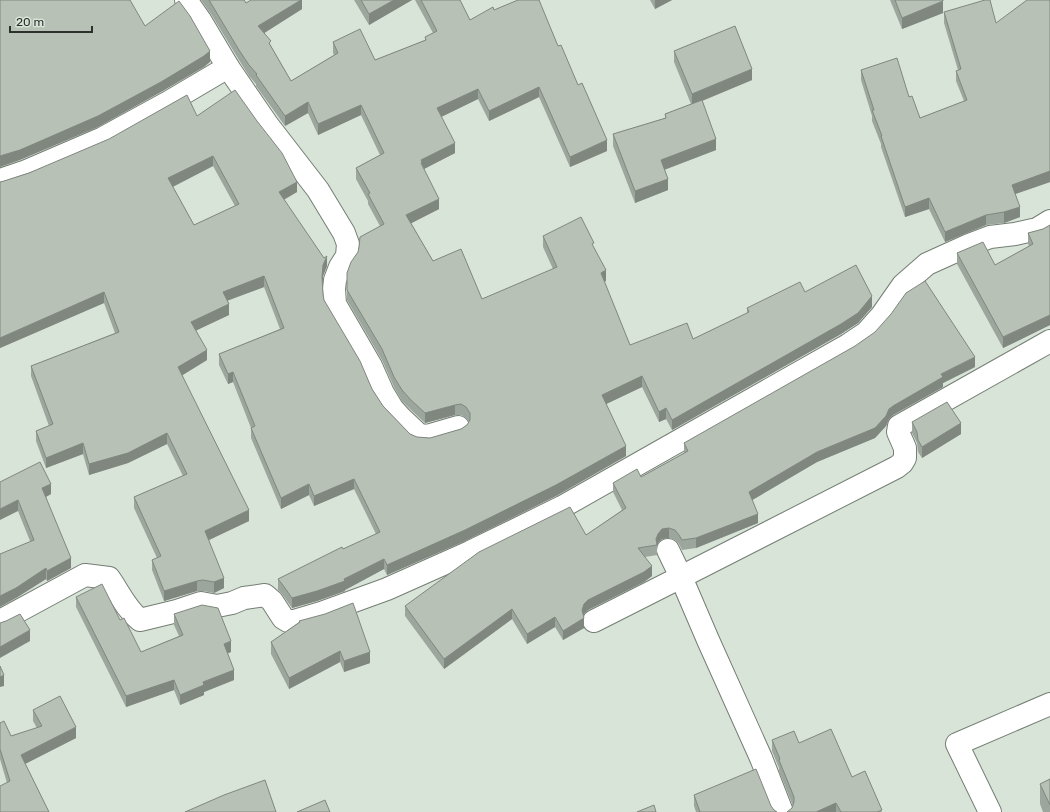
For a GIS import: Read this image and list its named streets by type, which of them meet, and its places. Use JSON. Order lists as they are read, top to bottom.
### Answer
{
  "scale_bar": "20 m"
}
